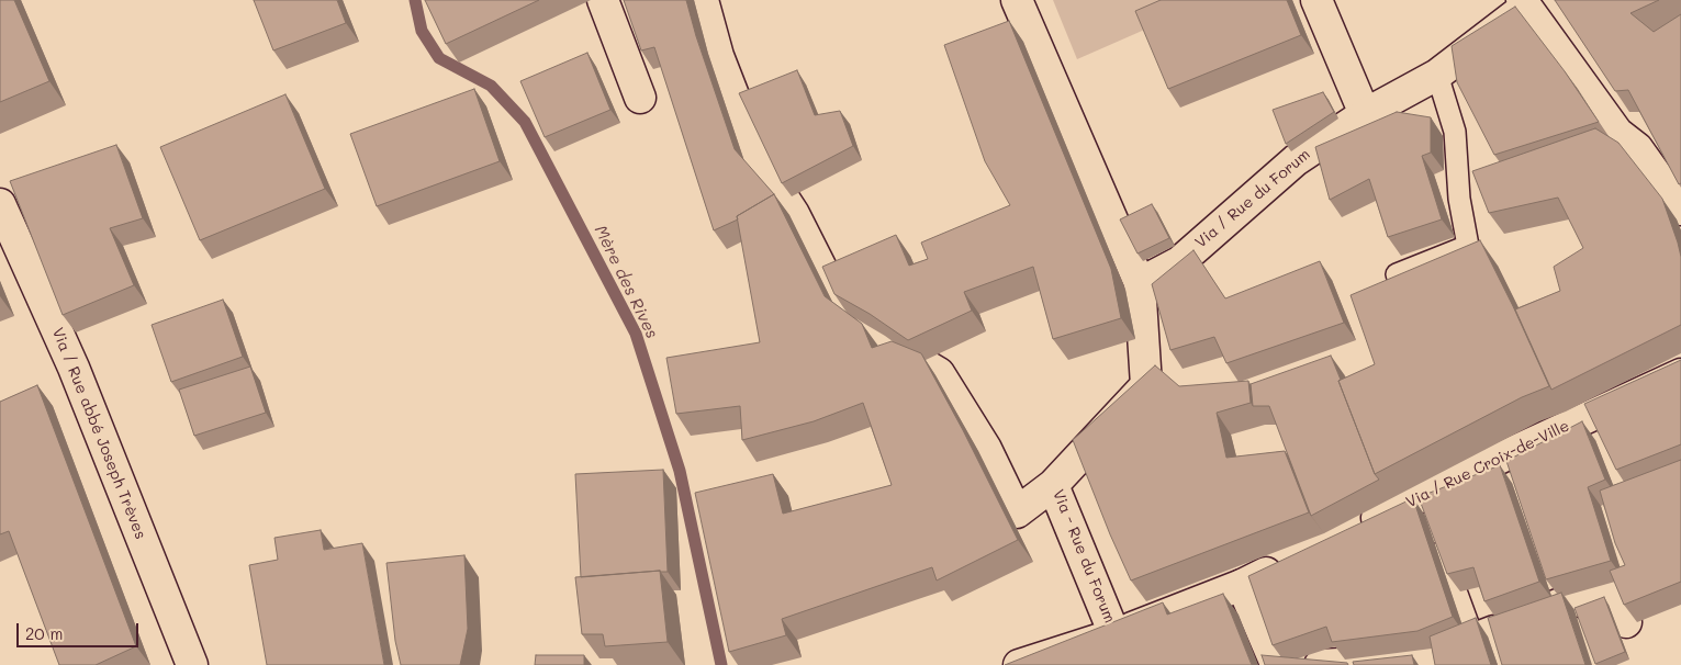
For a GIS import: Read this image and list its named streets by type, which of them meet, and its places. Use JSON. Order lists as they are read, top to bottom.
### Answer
{
  "streets": {
    "street": [
      "Via / Rue du Forum",
      "Via / Rue abbé Joseph Trèves",
      "Via / Rue Croix-de-Ville",
      "Via - Rue du Forum"
    ]
  },
  "crossings": [
    ["Via / Rue du Forum", "Via - Rue du Forum"]
  ],
  "water": ["Mère des Rives"],
  "scale_bar": "20 m"
}
